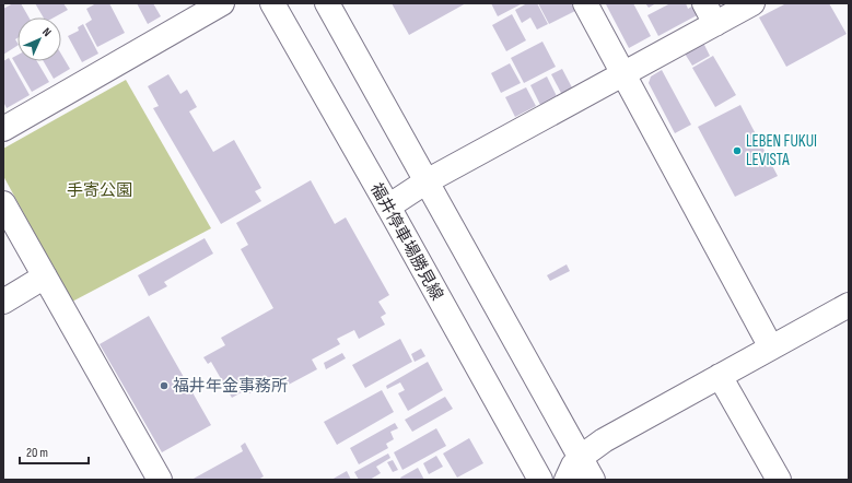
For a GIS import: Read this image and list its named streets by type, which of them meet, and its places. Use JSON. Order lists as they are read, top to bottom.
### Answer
{
  "streets": {
    "street": ["福井停車場勝見線"]
  },
  "parks": ["手寄公園"],
  "places": ["LEBEN FUKUI LEVISTA", "福井年金事務所"],
  "scale_bar": "20 m",
  "north": "top right"
}
